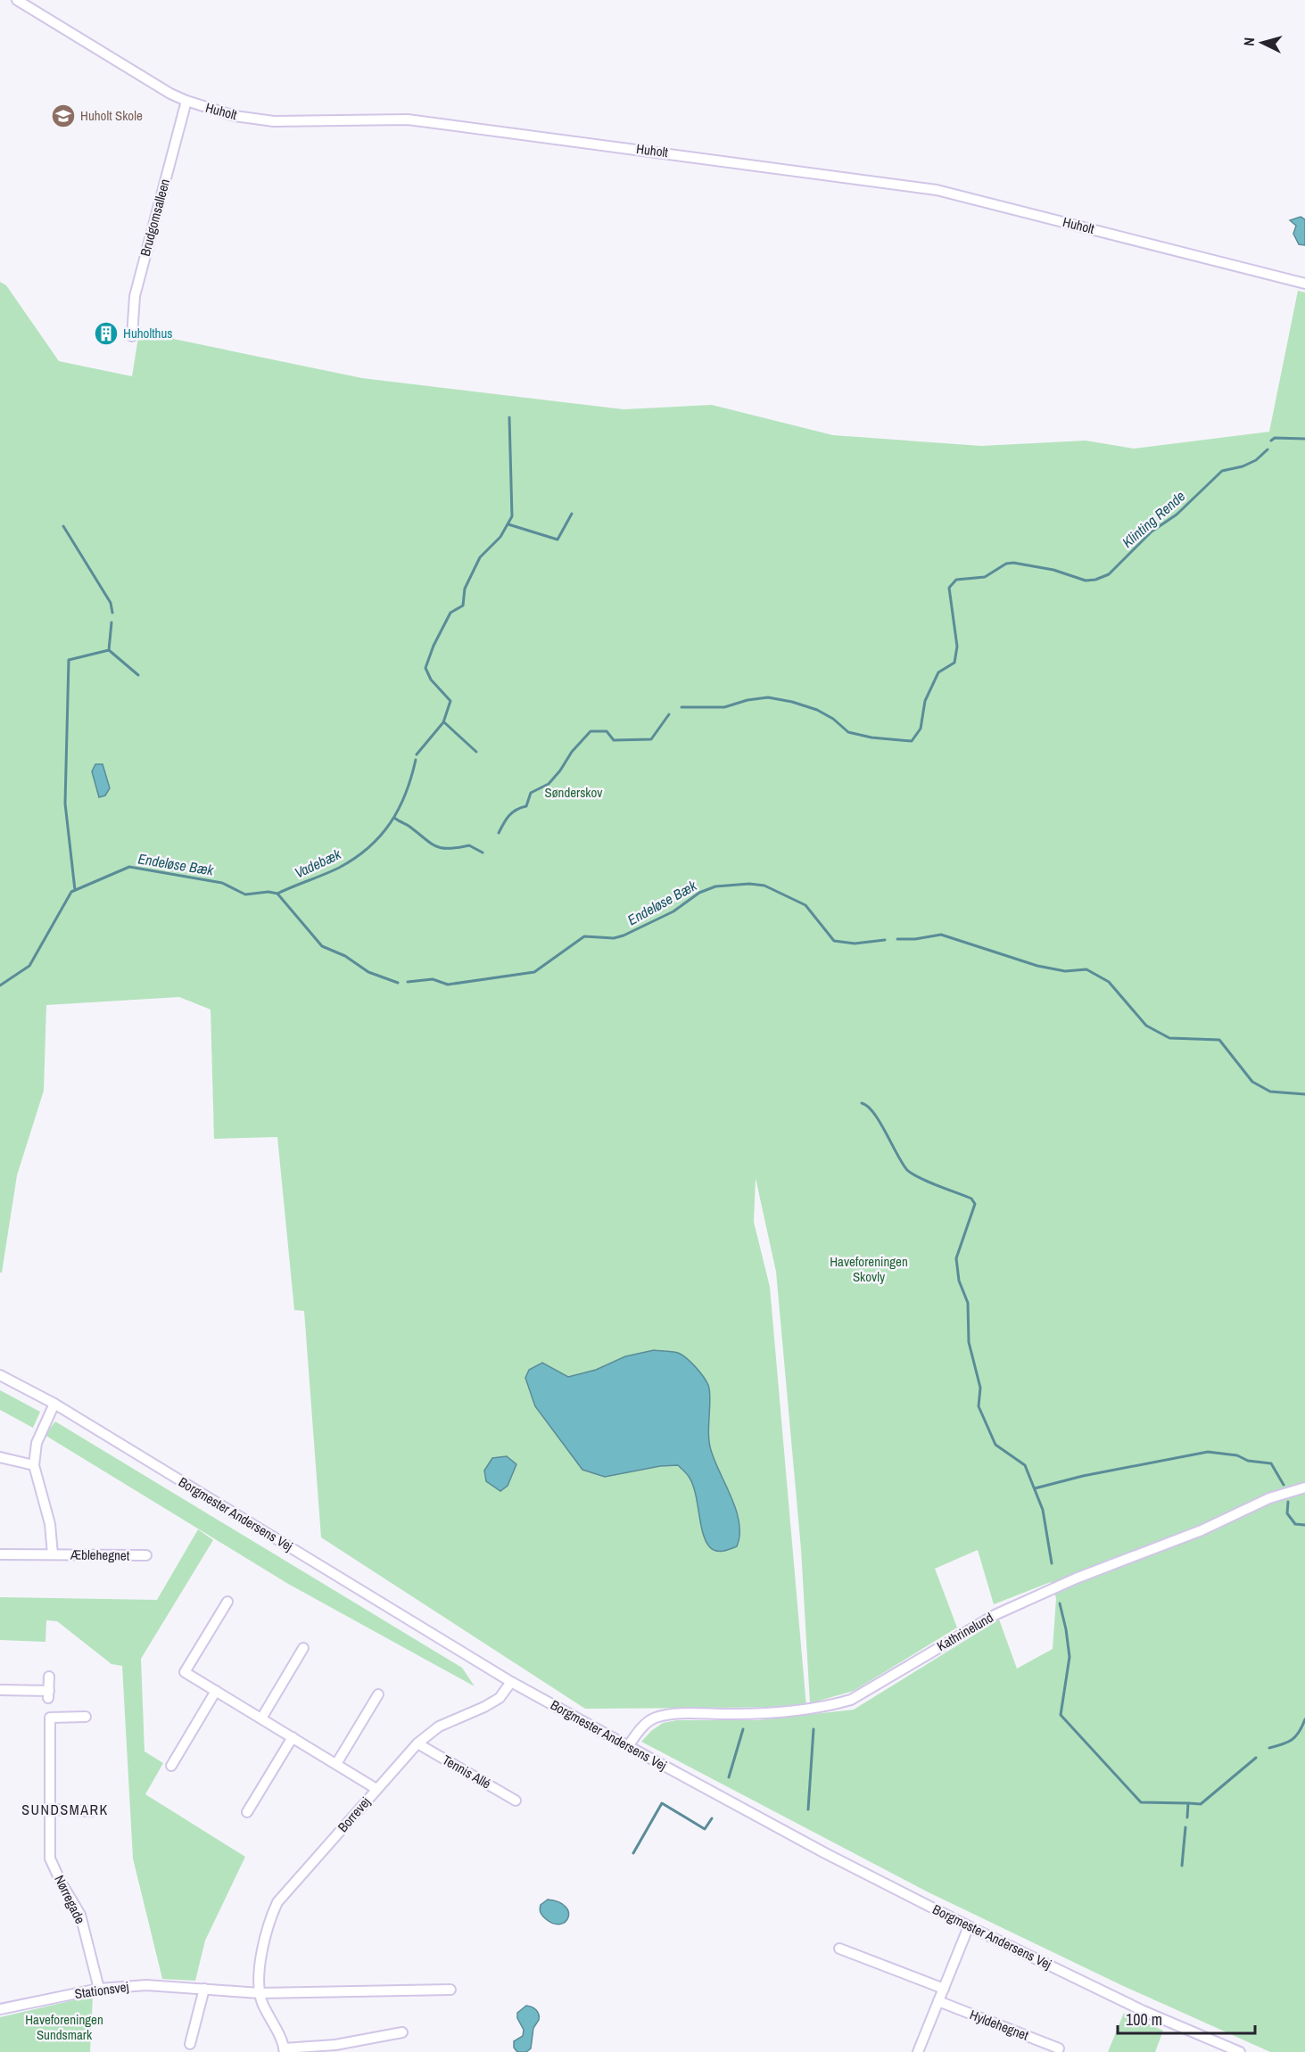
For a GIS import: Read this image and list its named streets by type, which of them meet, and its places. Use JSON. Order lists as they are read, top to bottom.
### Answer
{
  "streets": {
    "street": [
      "Huholt",
      "Brudgomsalleen",
      "Borgmester Andersens Vej",
      "Æblehegnet",
      "Kathrinelund",
      "Tennis Allé",
      "Borrevej",
      "Nørregade",
      "Stationsvej",
      "Hyldehegnet"
    ]
  },
  "crossings": [
    ["Huholt", "Brudgomsalleen"],
    ["Borgmester Andersens Vej", "Æblehegnet"],
    ["Borgmester Andersens Vej", "Kathrinelund"],
    ["Borgmester Andersens Vej", "Borrevej"],
    ["Tennis Allé", "Borrevej"],
    ["Borrevej", "Stationsvej"],
    ["Nørregade", "Stationsvej"]
  ],
  "districts": ["SUNDSMARK"],
  "water": ["Klinting Rende", "Vadebæk", "Endeløse Bæk"],
  "parks": ["Sønderskov", "Haveforeningen Skovly", "Haveforeningen Sundsmark"],
  "places": {
    "school or university": ["Huholt Skole"],
    "building": ["Huholthus"]
  },
  "scale_bar": "100 m",
  "north": "left"
}
